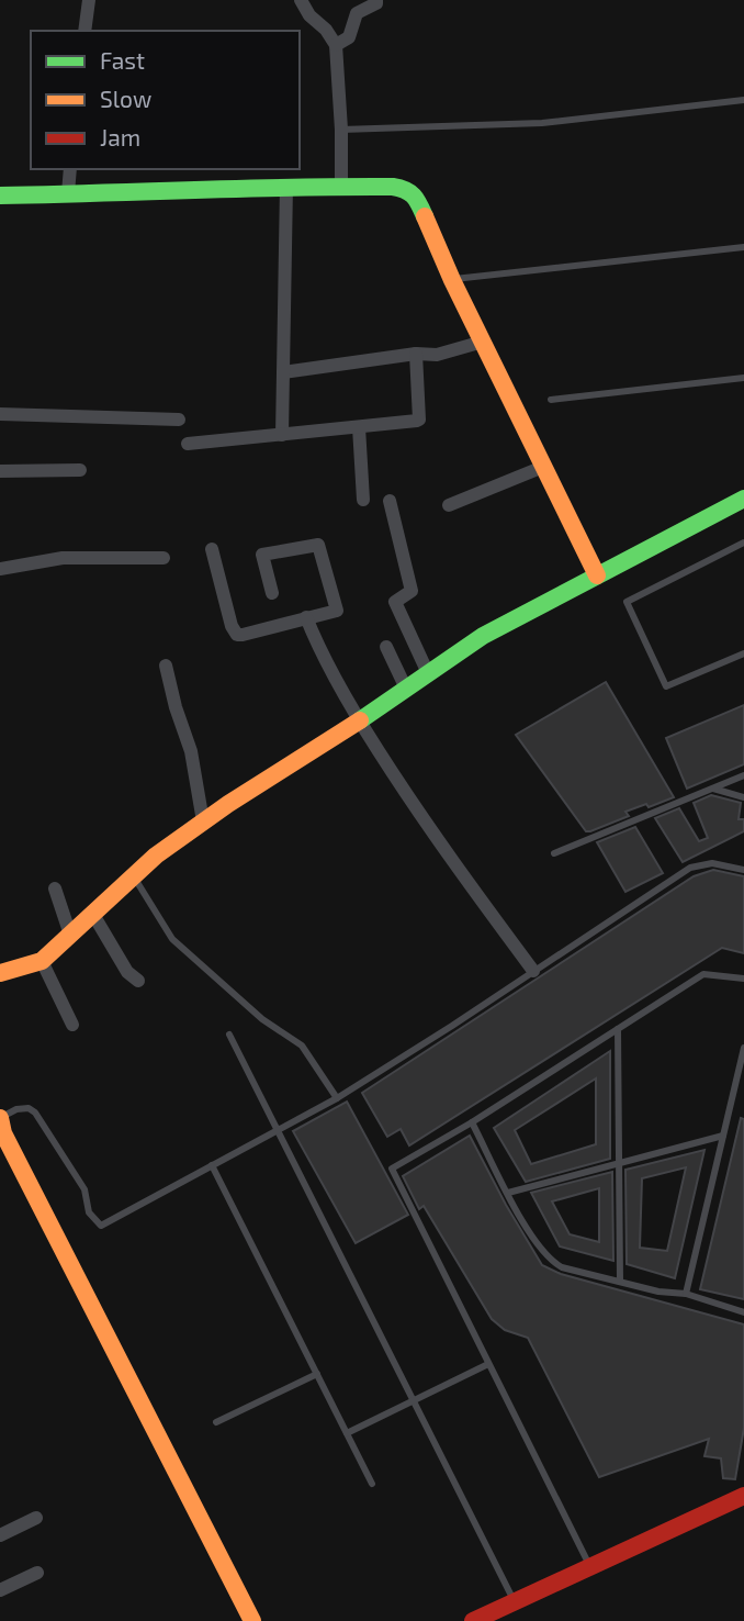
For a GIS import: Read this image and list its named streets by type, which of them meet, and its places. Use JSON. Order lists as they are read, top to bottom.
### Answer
{
  "legend": ["Fast", "Slow", "Jam"]
}
